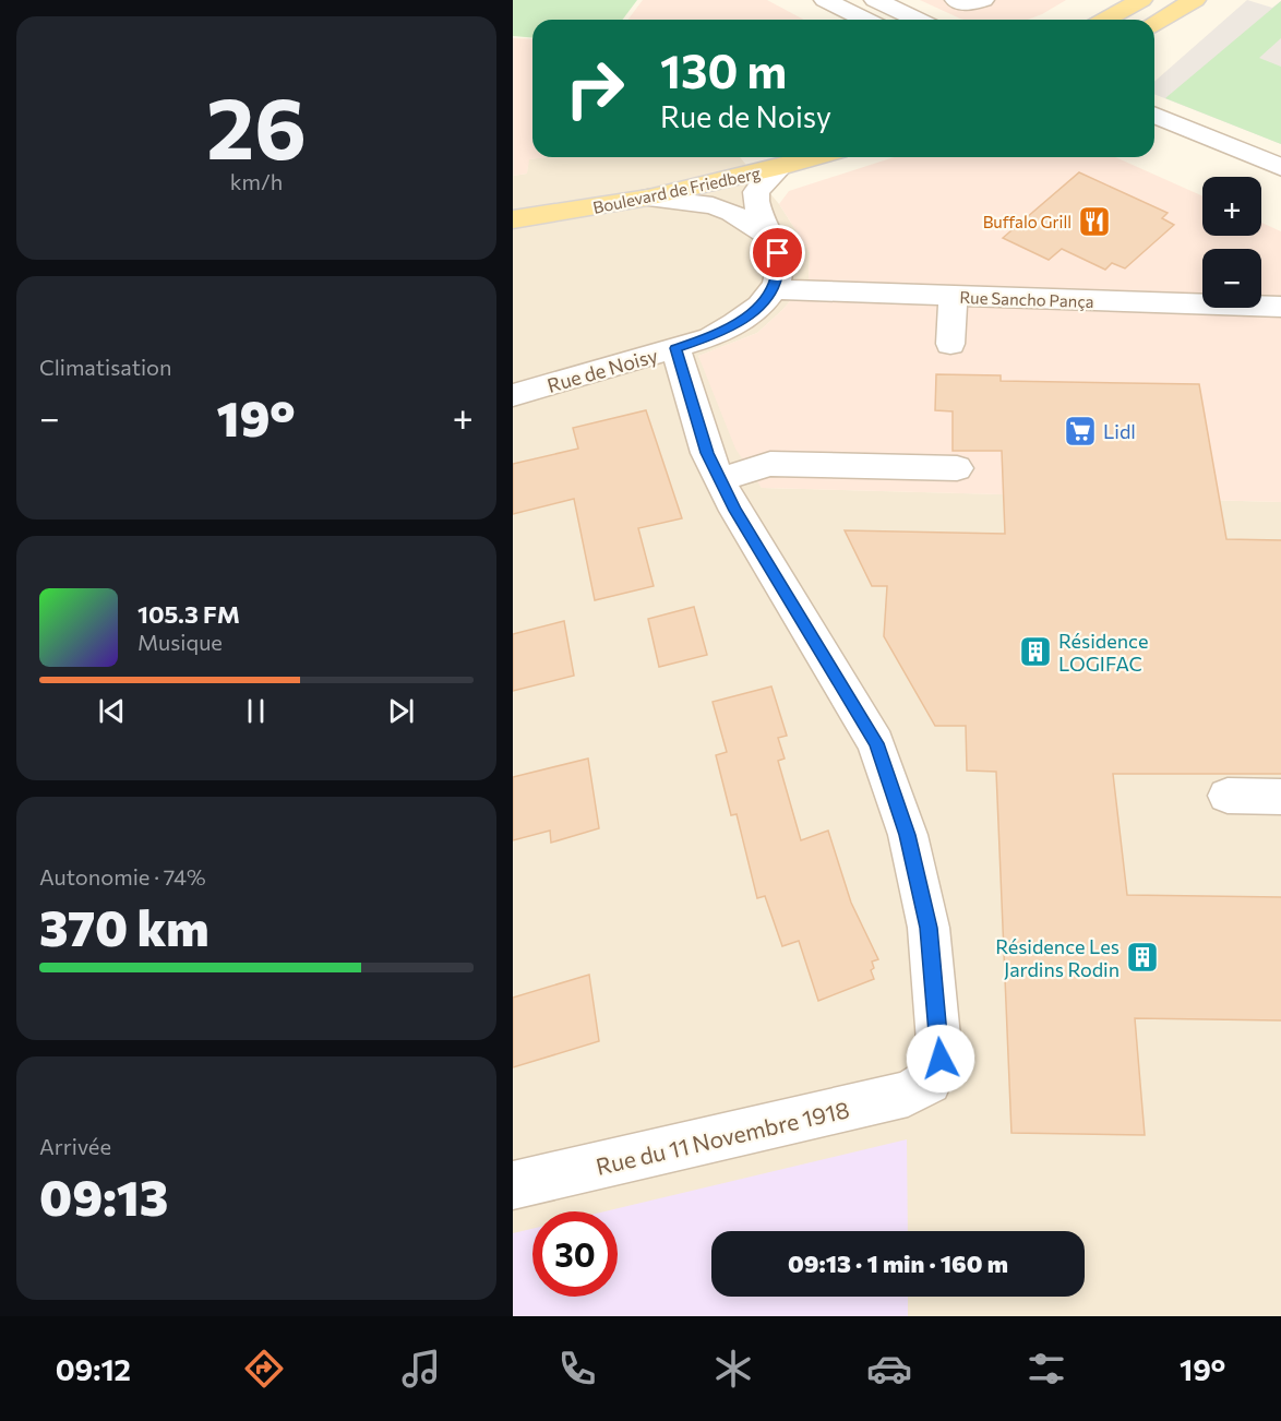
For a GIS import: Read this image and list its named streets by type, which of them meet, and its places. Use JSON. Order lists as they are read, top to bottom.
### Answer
{
  "streets": {
    "main road": ["Boulevard de Friedberg"],
    "street": ["Rue Sancho Pança", "Rue de Noisy", "Rue du 11 Novembre 1918"]
  },
  "crossings": [
    ["Rue Sancho Pança", "Rue de Noisy"]
  ],
  "places": {
    "restaurant": ["Buffalo Grill"],
    "supermarket": ["Lidl"],
    "building": ["Résidence LOGIFAC", "Résidence Les Jardins Rodin"]
  },
  "page": {
    "tile": [
      ["26", "km/h"],
      "Climatisation",
      ["Autonomie · 74%", "370 km"],
      ["Arrivée", "09:13"]
    ],
    "turn": ["130 m", "Rue de Noisy"],
    "map_buttons": ["+", "−"],
    "heat": ["−", "19°", "+"],
    "song": ["105.3 FM", "Musique"],
    "limit": "30",
    "trip": "09:13 · 1 min · 160 m",
    "tabs": ["09:12", "19°"]
  }
}
